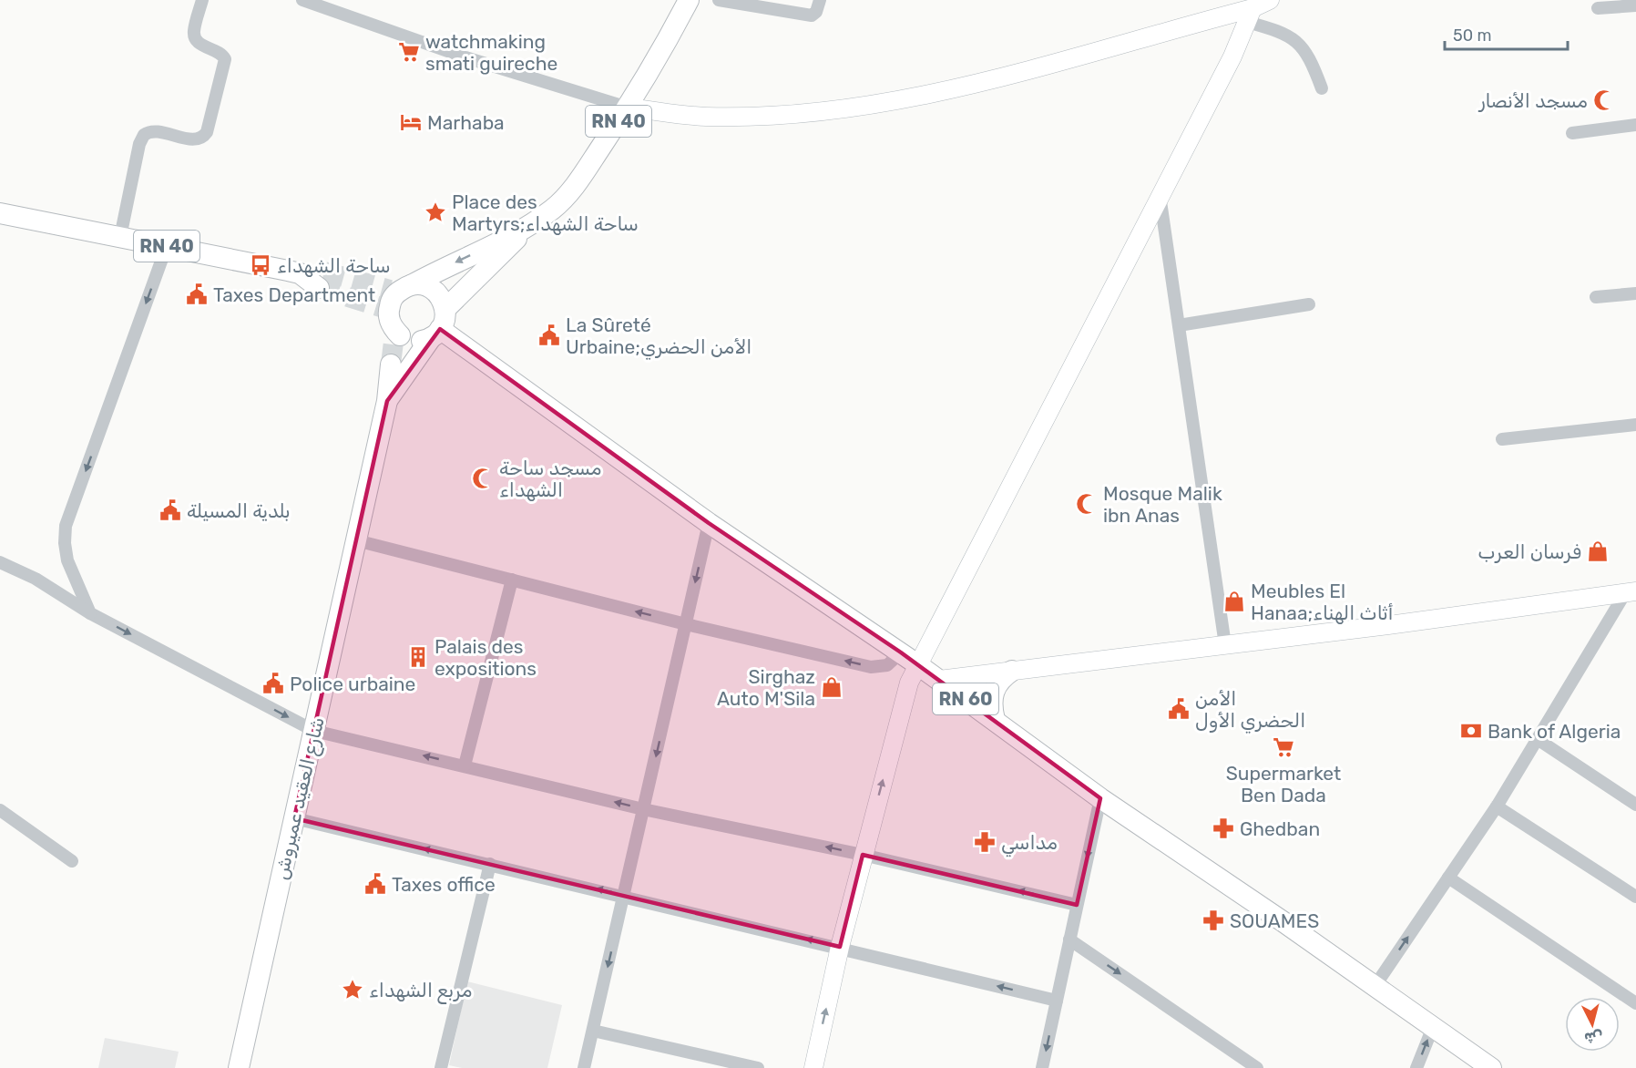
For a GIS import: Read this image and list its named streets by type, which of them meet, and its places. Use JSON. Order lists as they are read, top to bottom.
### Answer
{
  "streets": {
    "main road": ["RN 40", "RN 60", "شارع العقيد عميروش"]
  },
  "places": {
    "supermarket": ["watchmaking smati guireche", "Supermarket Ben Dada"],
    "mosque": ["مسجد الأنصار", "مسجد ساحة الشهداء", "Mosque Malik ibn Anas"],
    "hotel": ["Marhaba"],
    "place": ["Place des Martyrs;ساحة الشهداء", "مربع الشهداء"],
    "bus stop": ["ساحة الشهداء"],
    "public building": [
      "Taxes Department",
      "La Sûreté Urbaine;الأمن الحضري",
      "بلدية المسيلة",
      "Police urbaine",
      "الأمن الحضري الأول",
      "Taxes office"
    ],
    "shop": ["فرسان العرب", "Meubles El Hanaa;أثاث الهناء", "Sirghaz Auto M'Sila"],
    "building": ["Palais des expositions"],
    "bank": ["Bank of Algeria"],
    "pharmacy": ["Ghedban", "مداسي", "SOUAMES"]
  },
  "scale_bar": "50 m",
  "north": "bottom"
}
